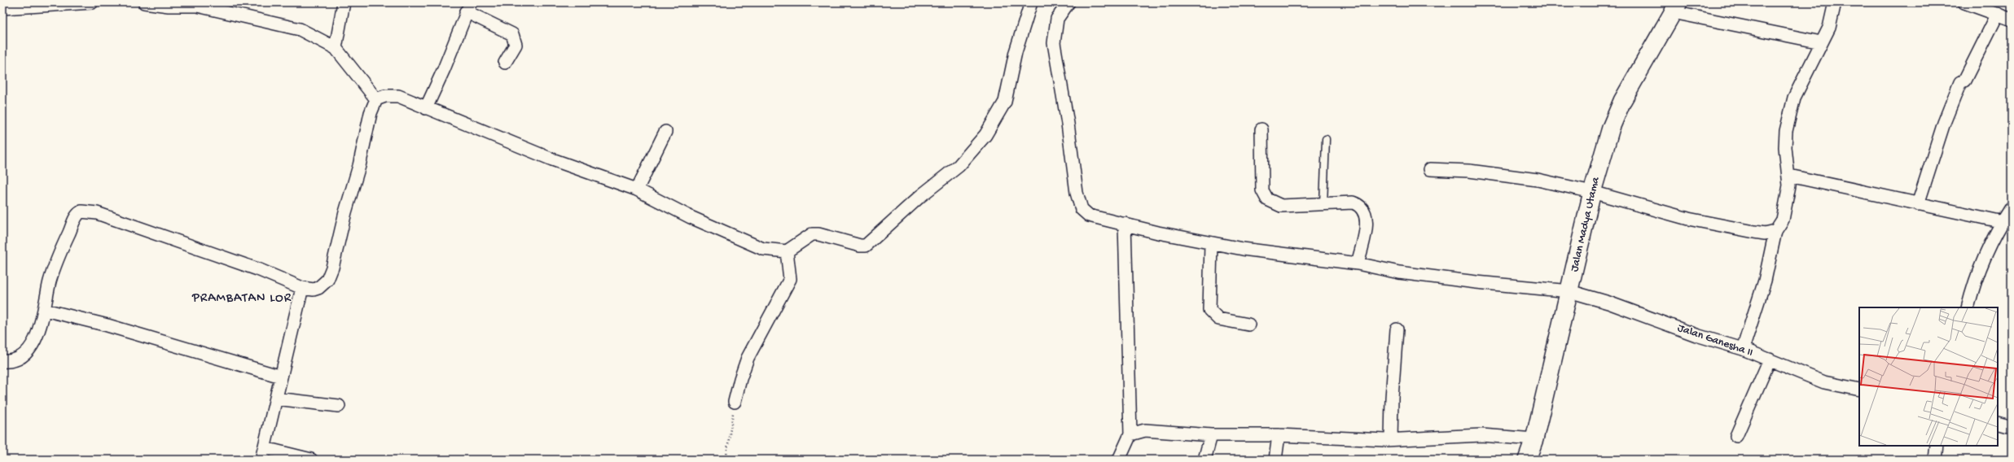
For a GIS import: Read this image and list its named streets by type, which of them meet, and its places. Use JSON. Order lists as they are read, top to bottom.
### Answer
{
  "streets": {
    "street": ["Jalan Madya Utama", "Jalan Ganesha II"]
  },
  "crossings": [
    ["Jalan Madya Utama", "Jalan Ganesha II"]
  ],
  "districts": ["PRAMBATAN LOR"]
}
